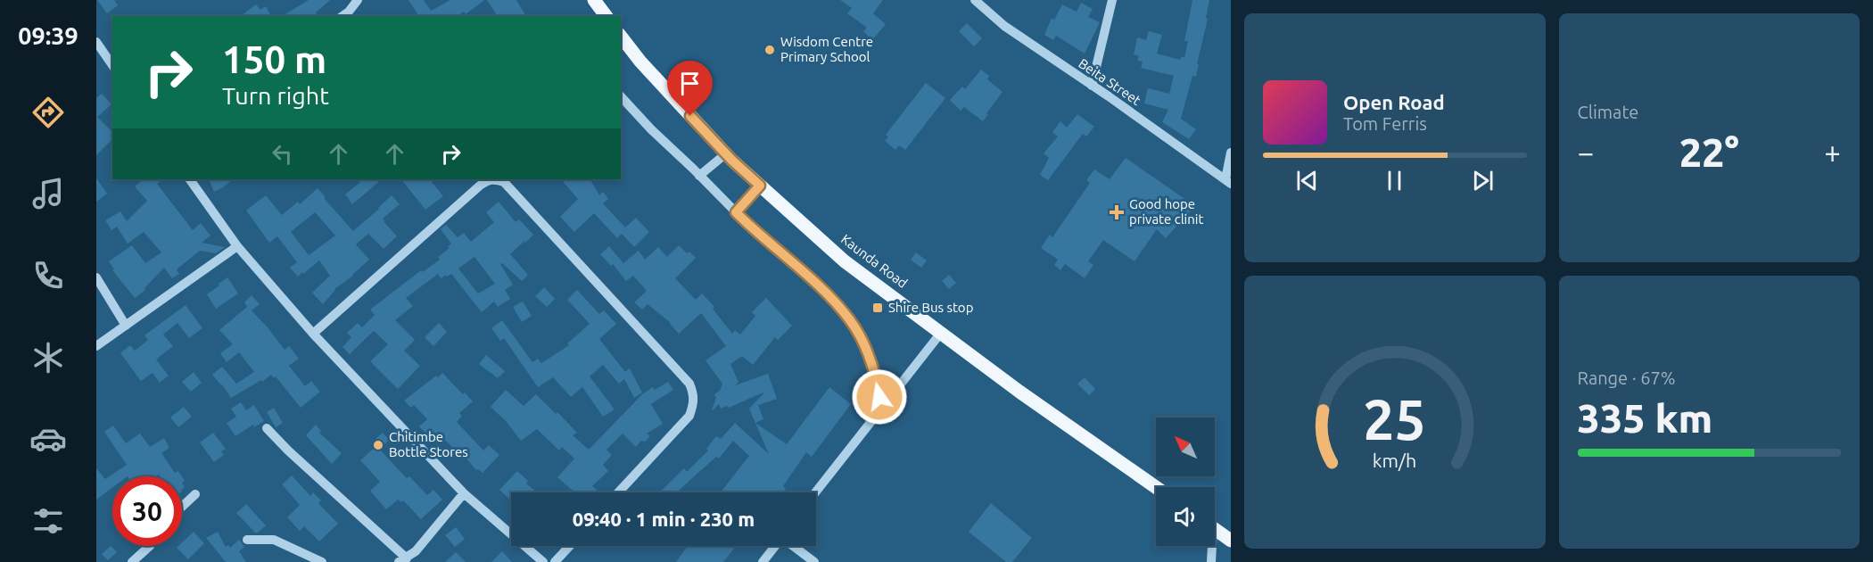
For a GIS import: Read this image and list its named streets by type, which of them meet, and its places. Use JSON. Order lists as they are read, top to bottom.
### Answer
{
  "streets": {
    "main road": ["Kaunda Road"],
    "street": ["Beita Street"]
  },
  "places": {
    "other": ["Wisdom Centre Primary School", "Chitimbe Bottle Stores"],
    "health": ["Good hope private clinit"],
    "transit": ["Shire Bus stop"]
  },
  "north": "top left",
  "page": {
    "tabs": "09:39",
    "tile": [
      "Climate",
      ["Range · 67%", "335 km"]
    ],
    "turn": ["150 m", "Turn right"],
    "song": ["Open Road", "Tom Ferris"],
    "heat": ["−", "22°", "+"],
    "limit": "30",
    "trip": "09:40 · 1 min · 230 m",
    "gauge": ["25", "km/h"]
  }
}
